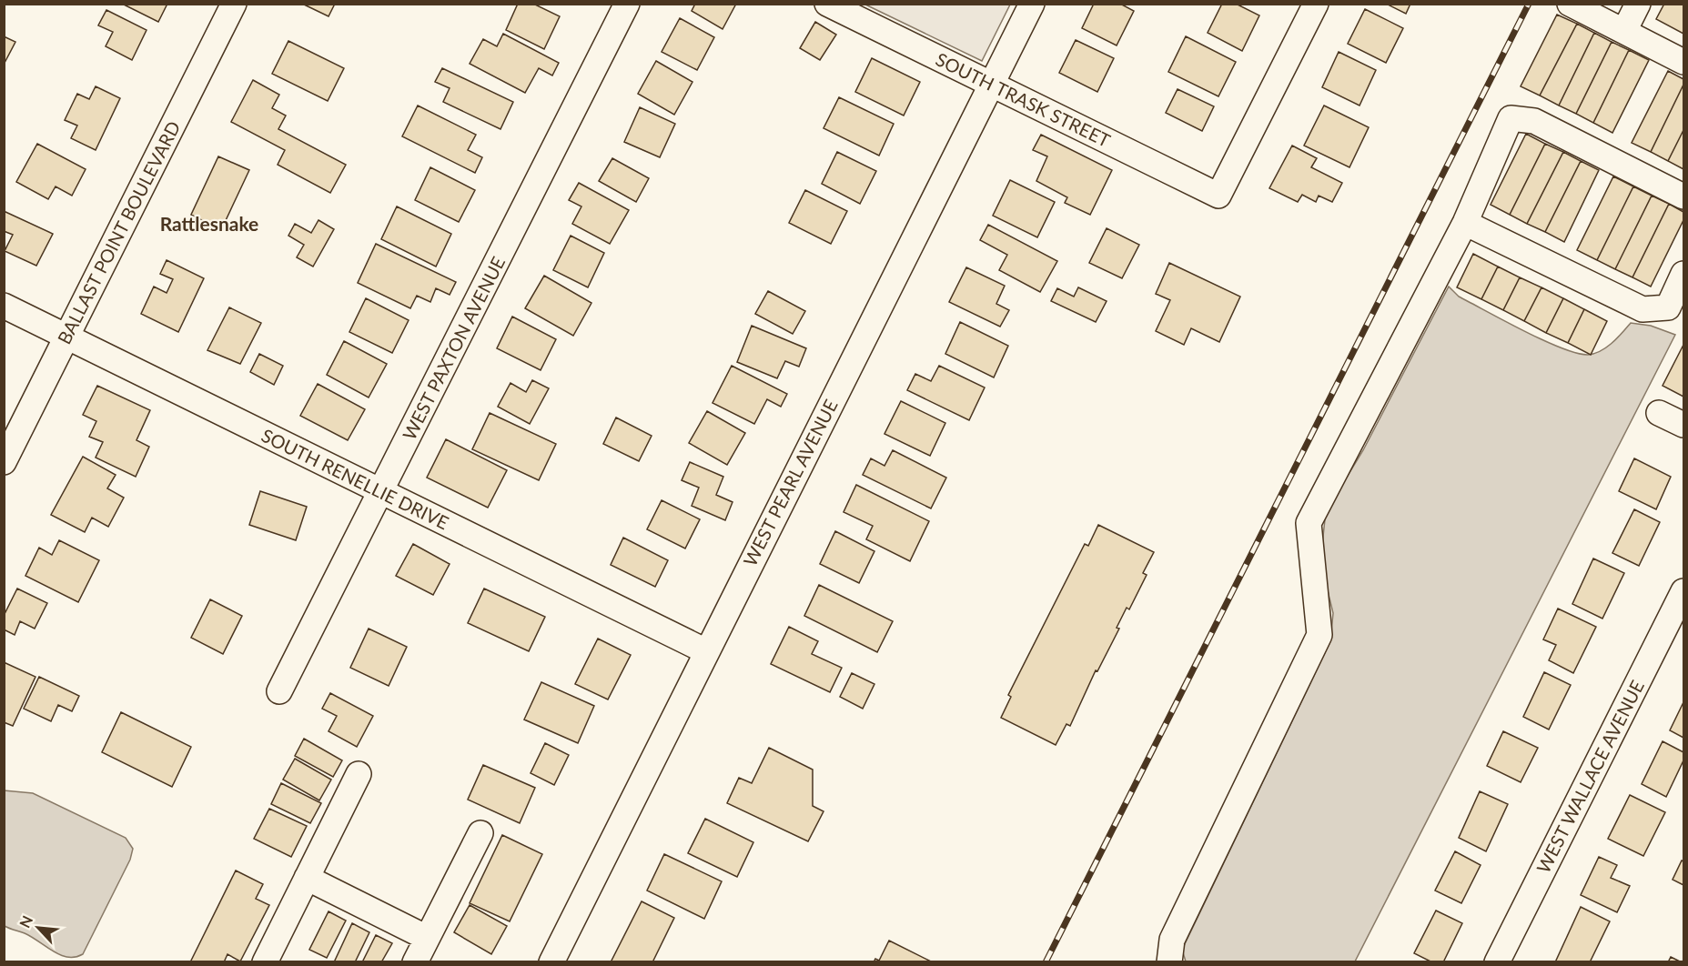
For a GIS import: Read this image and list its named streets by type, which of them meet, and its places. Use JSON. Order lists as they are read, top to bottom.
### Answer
{
  "streets": {
    "street": [
      "SOUTH TRASK STREET",
      "BALLAST POINT BOULEVARD",
      "WEST PAXTON AVENUE",
      "SOUTH RENELLIE DRIVE",
      "WEST PEARL AVENUE",
      "WEST WALLACE AVENUE"
    ]
  },
  "crossings": [
    ["SOUTH TRASK STREET", "WEST PEARL AVENUE"],
    ["BALLAST POINT BOULEVARD", "SOUTH RENELLIE DRIVE"],
    ["WEST PAXTON AVENUE", "SOUTH RENELLIE DRIVE"],
    ["SOUTH RENELLIE DRIVE", "WEST PEARL AVENUE"]
  ],
  "districts": ["Rattlesnake"],
  "north": "top left"
}
